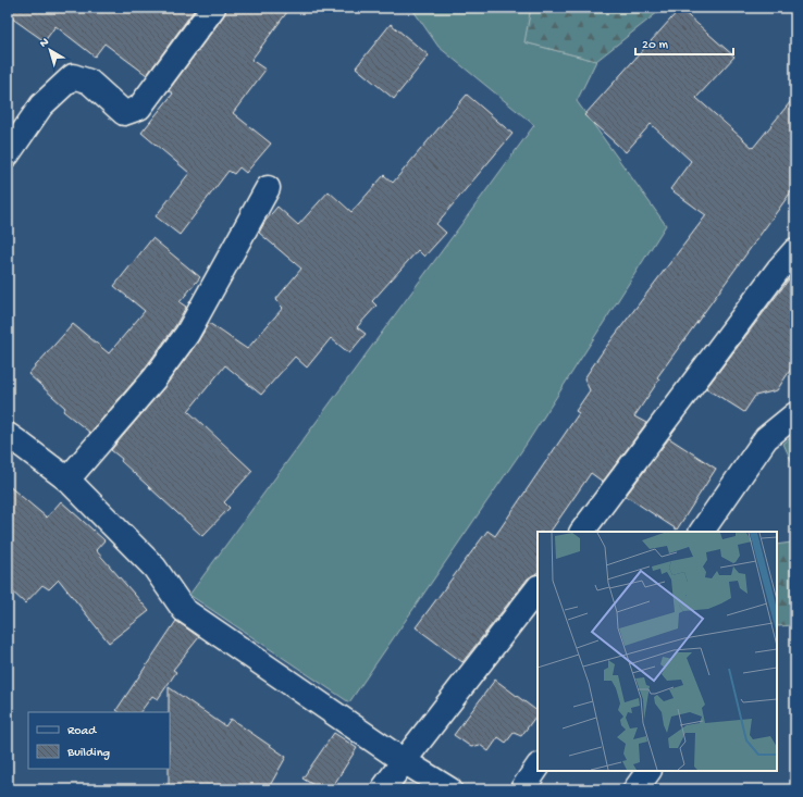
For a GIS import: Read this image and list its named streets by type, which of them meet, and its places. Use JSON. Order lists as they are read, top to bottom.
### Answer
{
  "legend": ["Road", "Building"],
  "scale_bar": "20 m",
  "north": "top left"
}
